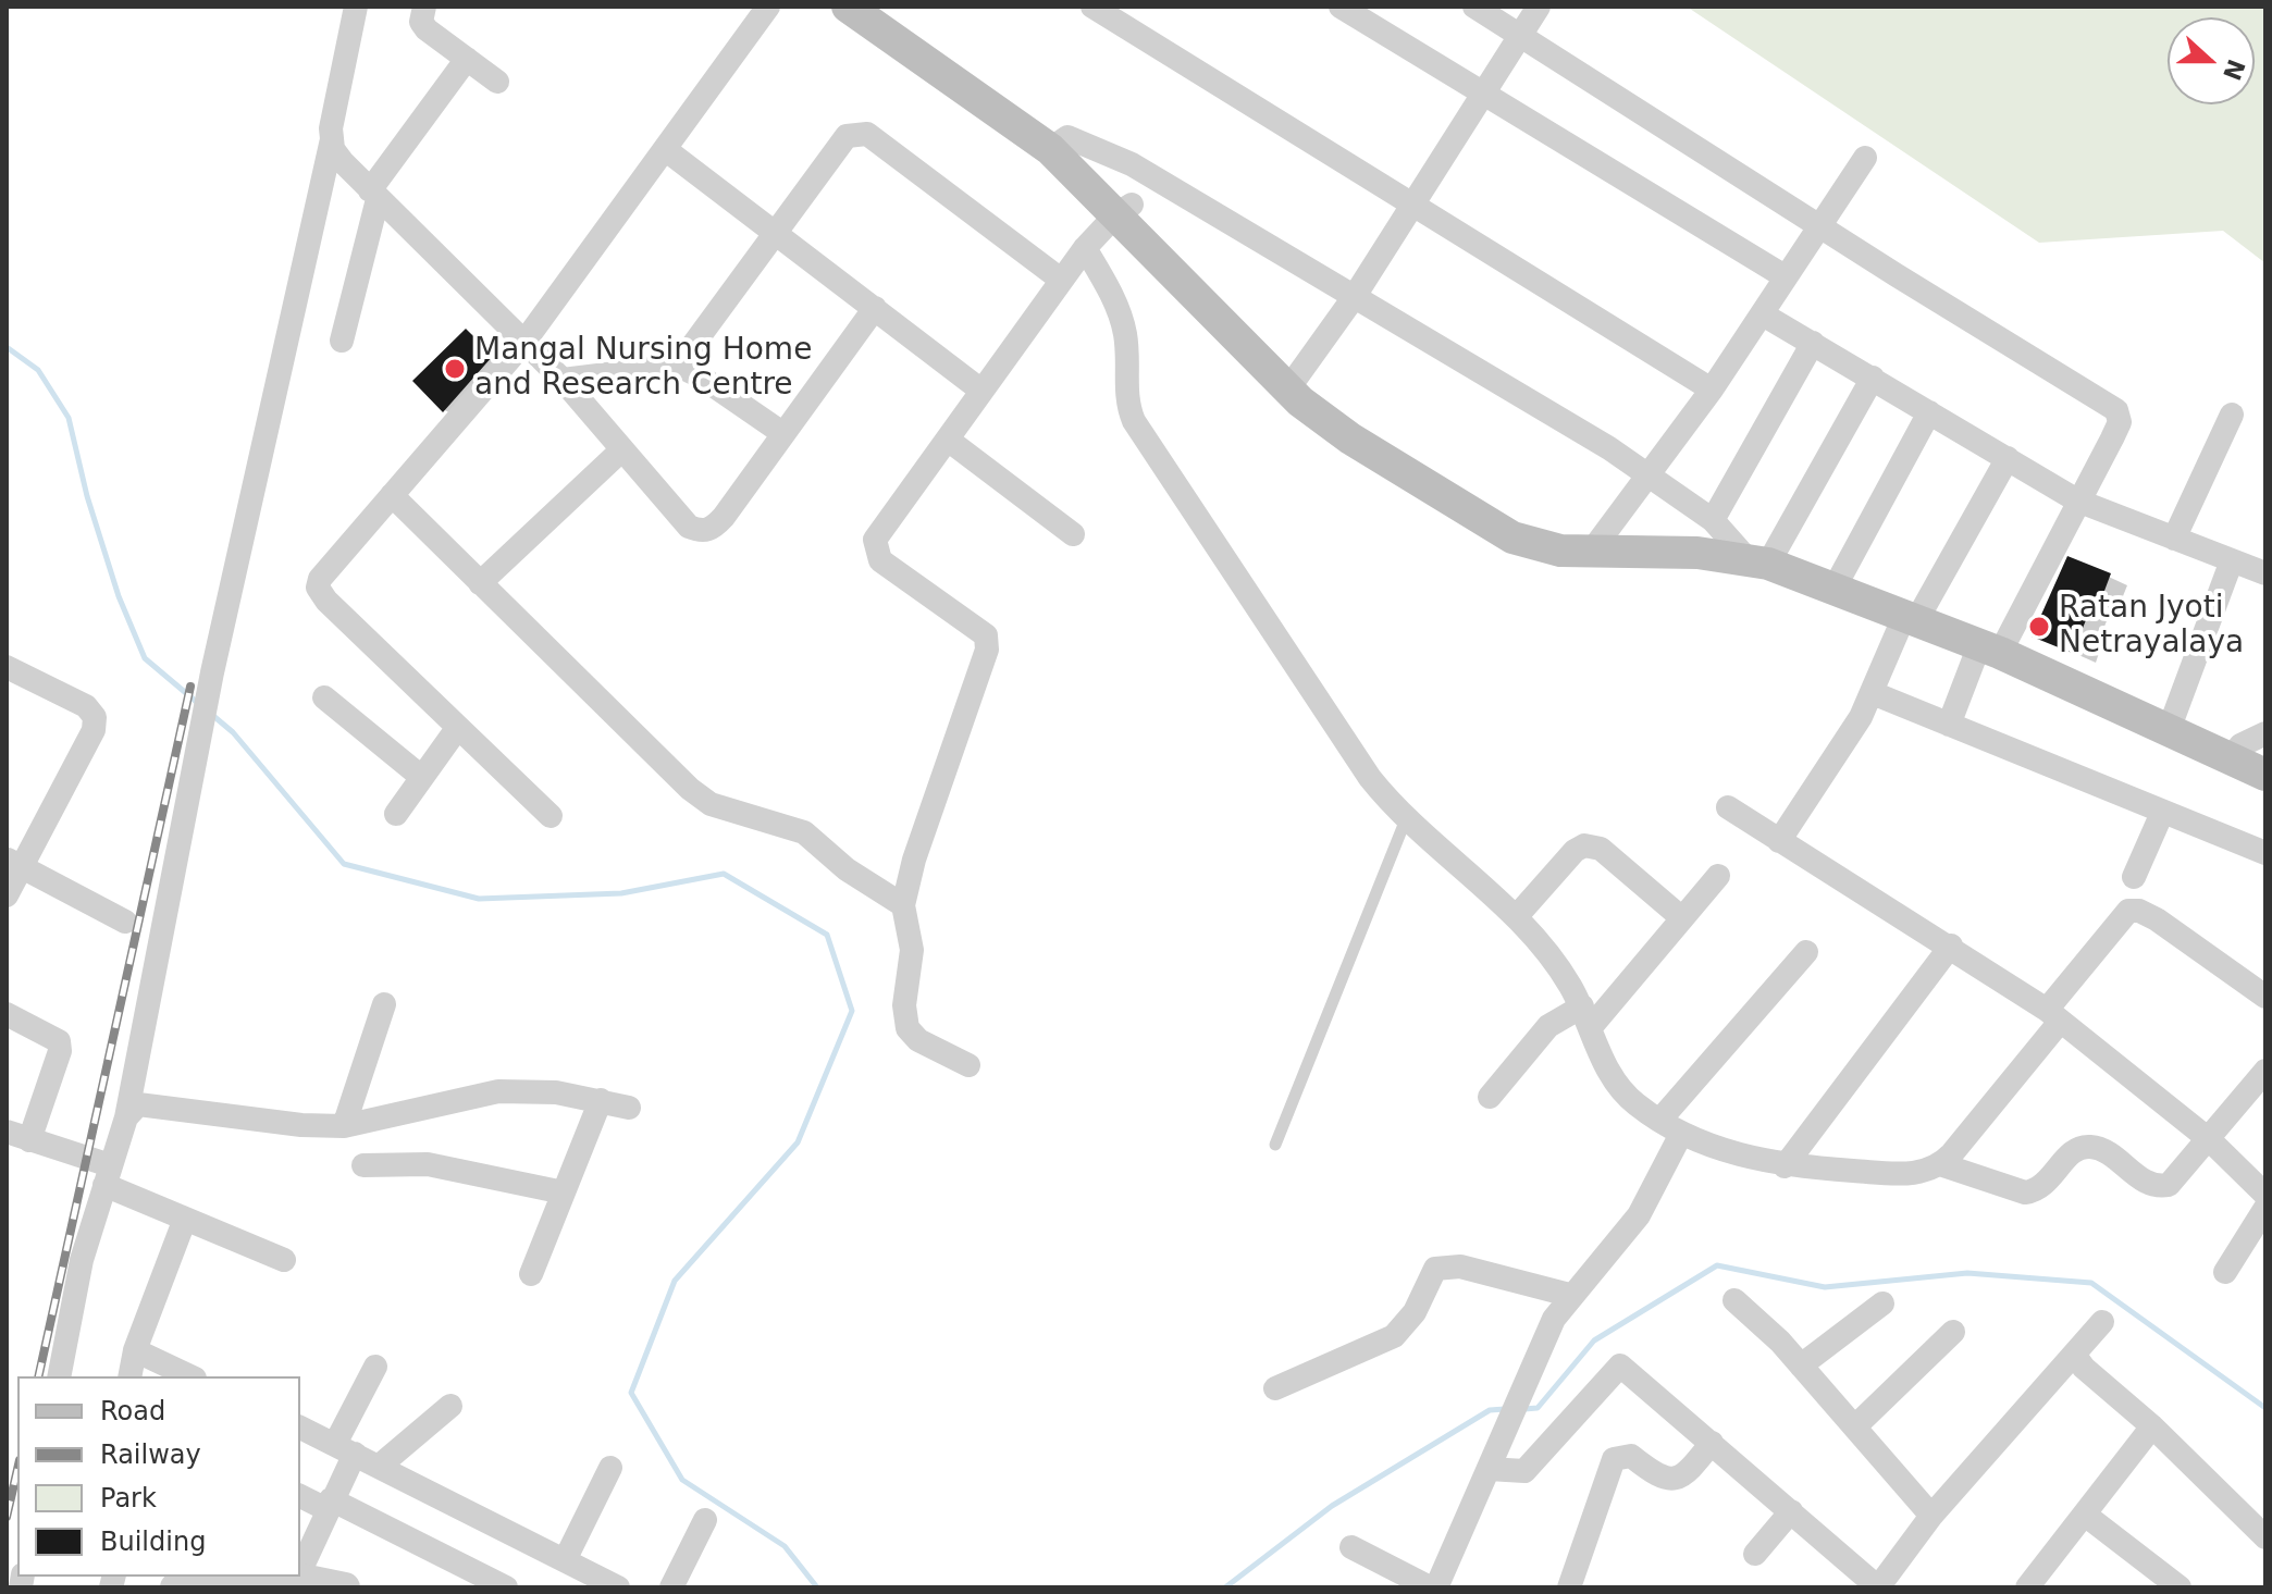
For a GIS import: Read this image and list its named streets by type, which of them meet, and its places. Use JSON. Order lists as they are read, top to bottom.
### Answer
{
  "places": ["Mangal Nursing Home and Research Centre", "Ratan Jyoti Netrayalaya"],
  "legend": [
    "Road",
    "Railway",
    "Park",
    "Building"
  ],
  "north": "right"
}
